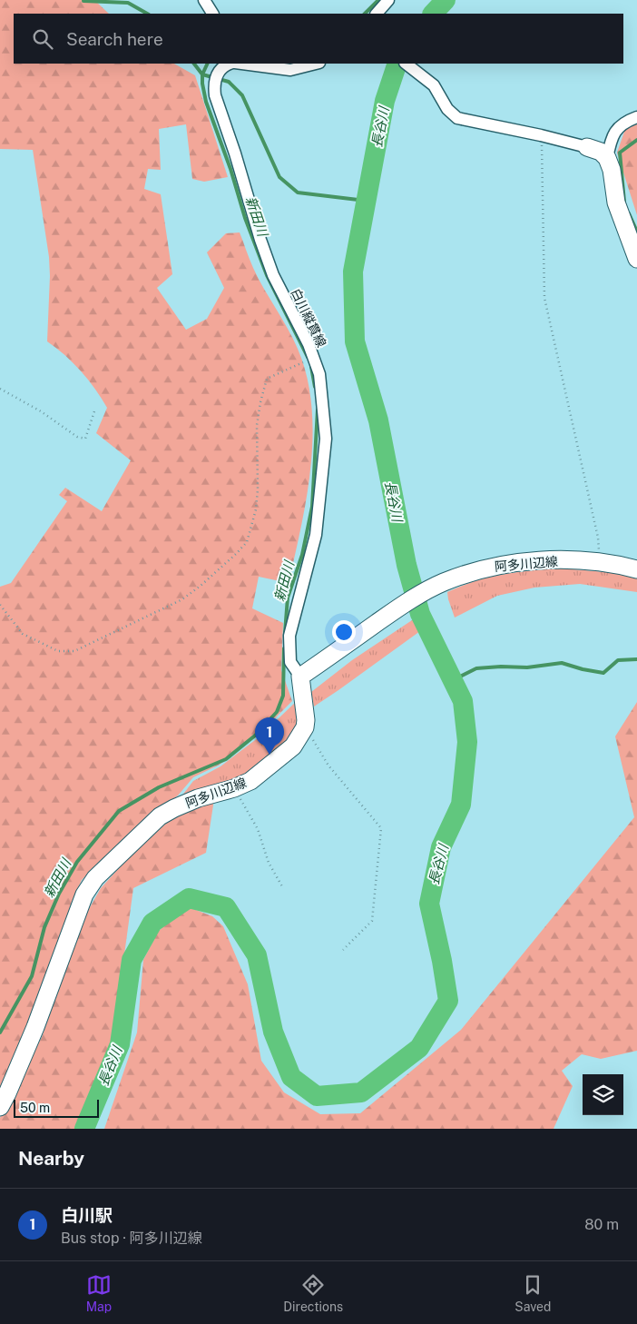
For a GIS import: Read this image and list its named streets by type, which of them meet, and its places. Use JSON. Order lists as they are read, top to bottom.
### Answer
{
  "streets": {
    "main road": ["阿多川辺線"],
    "street": ["白川縦貫線"]
  },
  "crossings": [
    ["白川縦貫線", "阿多川辺線"]
  ],
  "water": ["長谷川", "新田川"],
  "scale_bar": "50 m",
  "page": {
    "search": "Search here",
    "pins": "1",
    "scale": "50 m",
    "heading": "Nearby",
    "list": [
      {
        "mark": "1",
        "name": "白川駅",
        "note": "Bus stop · 阿多川辺線",
        "value": "80 m"
      }
    ],
    "nav": ["Map", "Directions", "Saved"]
  }
}
